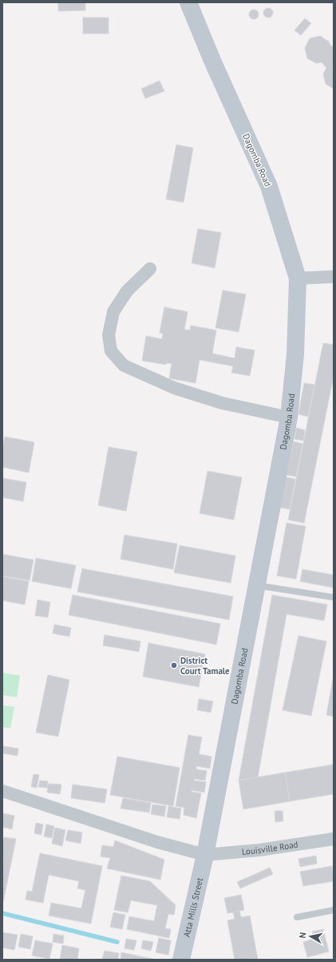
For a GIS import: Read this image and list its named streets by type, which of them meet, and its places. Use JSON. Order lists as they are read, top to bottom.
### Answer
{
  "streets": {
    "street": ["Dagomba Road", "Louisville Road", "Atta Mills Street"]
  },
  "crossings": [
    ["Dagomba Road", "Louisville Road"],
    ["Dagomba Road", "Atta Mills Street"],
    ["Louisville Road", "Atta Mills Street"]
  ],
  "places": ["District Court Tamale"],
  "north": "left"
}
